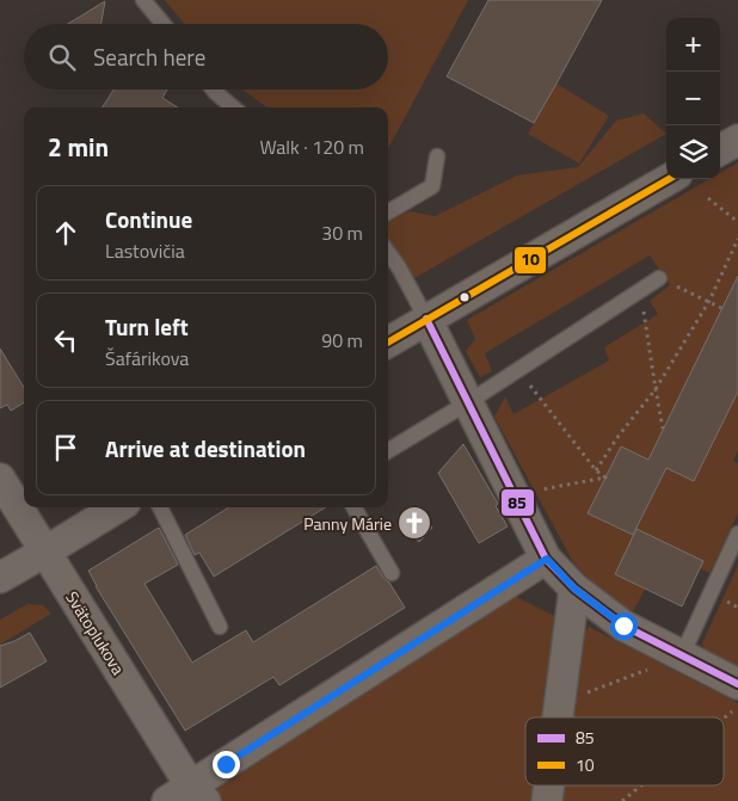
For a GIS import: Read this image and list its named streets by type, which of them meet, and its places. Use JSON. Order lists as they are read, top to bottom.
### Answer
{
  "streets": {
    "street": ["Svätoplukova"]
  },
  "places": {
    "church": ["Panny Márie"]
  },
  "lines": ["transit line 10", "transit line 85"],
  "legend": ["85", "10"],
  "page": {
    "map_buttons": ["+", "−"],
    "search": "Search here",
    "heading": ["2 min", "Walk · 120 m"],
    "list": [
      ["Continue", "Lastovičia", "30 m"],
      ["Turn left", "Šafárikova", "90 m"],
      "Arrive at destination"
    ]
  }
}
